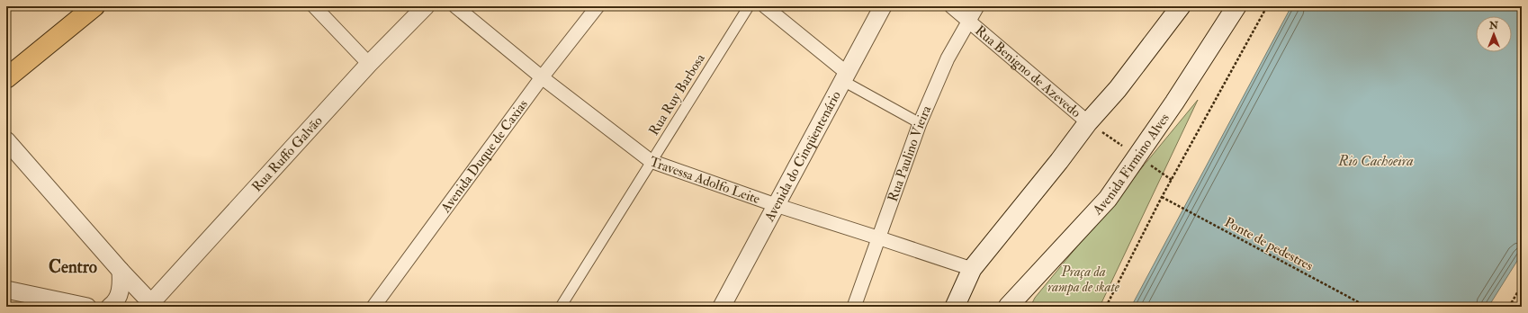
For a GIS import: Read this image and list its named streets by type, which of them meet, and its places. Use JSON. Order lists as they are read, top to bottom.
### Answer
{
  "streets": {
    "main road": ["Avenida Firmino Alves"],
    "street": [
      "Rua Benigno de Azevedo",
      "Rua Ruy Barbosa",
      "Rua Ruffo Galvão",
      "Rua Paulino Vieira",
      "Avenida Duque de Caxias",
      "Avenida do Cinqüentenário",
      "Travessa Adolfo Leite"
    ],
    "path": ["Ponte de pedestres"]
  },
  "crossings": [
    ["Rua Benigno de Azevedo", "Rua Paulino Vieira"],
    ["Rua Ruy Barbosa", "Travessa Adolfo Leite"],
    ["Rua Paulino Vieira", "Travessa Adolfo Leite"],
    ["Avenida Duque de Caxias", "Travessa Adolfo Leite"],
    ["Avenida do Cinqüentenário", "Travessa Adolfo Leite"]
  ],
  "districts": ["Centro"],
  "water": ["Rio Cachoeira"],
  "parks": ["Praça da rampa de skate"],
  "north": "top"
}
